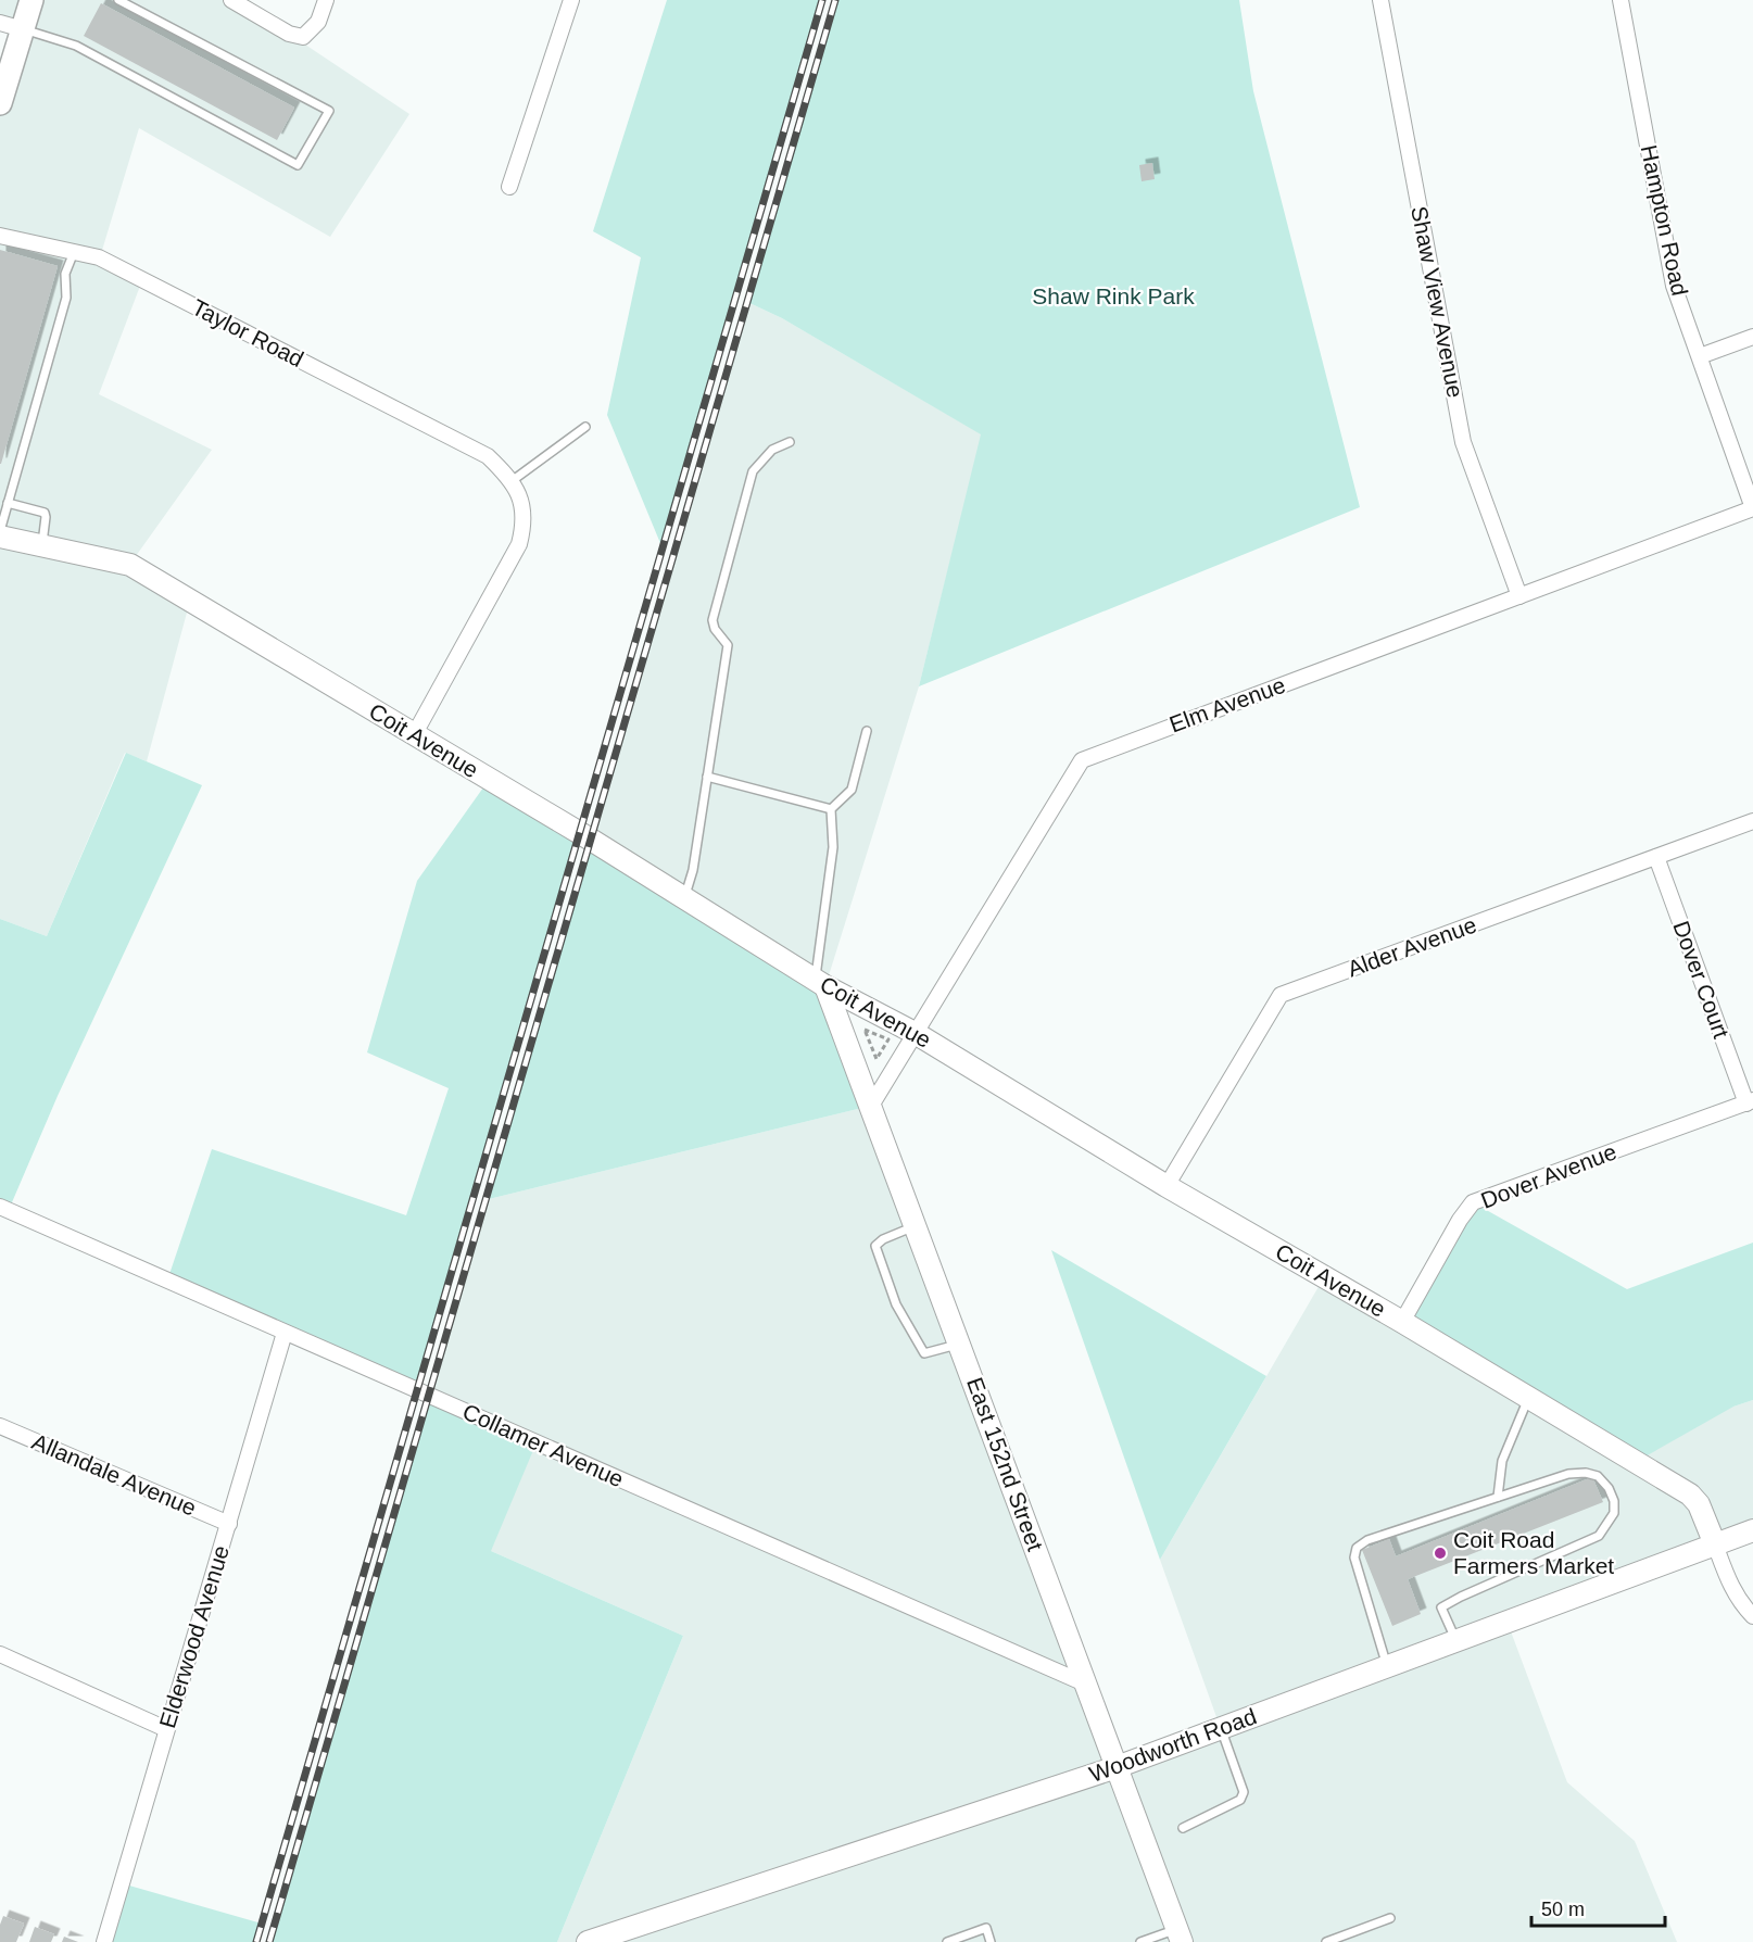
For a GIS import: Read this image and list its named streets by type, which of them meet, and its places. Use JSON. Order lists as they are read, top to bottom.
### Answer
{
  "streets": {
    "street": [
      "Hampton Road",
      "Shaw View Avenue",
      "Taylor Road",
      "Elm Avenue",
      "Coit Avenue",
      "Alder Avenue",
      "Dover Court",
      "Dover Avenue",
      "Collamer Avenue",
      "East 152nd Street",
      "Allandale Avenue",
      "Elderwood Avenue",
      "Woodworth Road"
    ]
  },
  "crossings": [
    ["Hampton Road", "Elm Avenue"],
    ["Shaw View Avenue", "Elm Avenue"],
    ["Elm Avenue", "Coit Avenue"],
    ["Elm Avenue", "East 152nd Street"],
    ["Coit Avenue", "Alder Avenue"],
    ["Coit Avenue", "Dover Avenue"],
    ["Coit Avenue", "East 152nd Street"],
    ["Coit Avenue", "Woodworth Road"],
    ["Alder Avenue", "Dover Court"],
    ["Dover Court", "Dover Avenue"],
    ["Collamer Avenue", "East 152nd Street"],
    ["Collamer Avenue", "Elderwood Avenue"],
    ["East 152nd Street", "Woodworth Road"],
    ["Allandale Avenue", "Elderwood Avenue"]
  ],
  "parks": ["Shaw Rink Park"],
  "places": ["Coit Road Farmers Market"],
  "scale_bar": "50 m"
}
